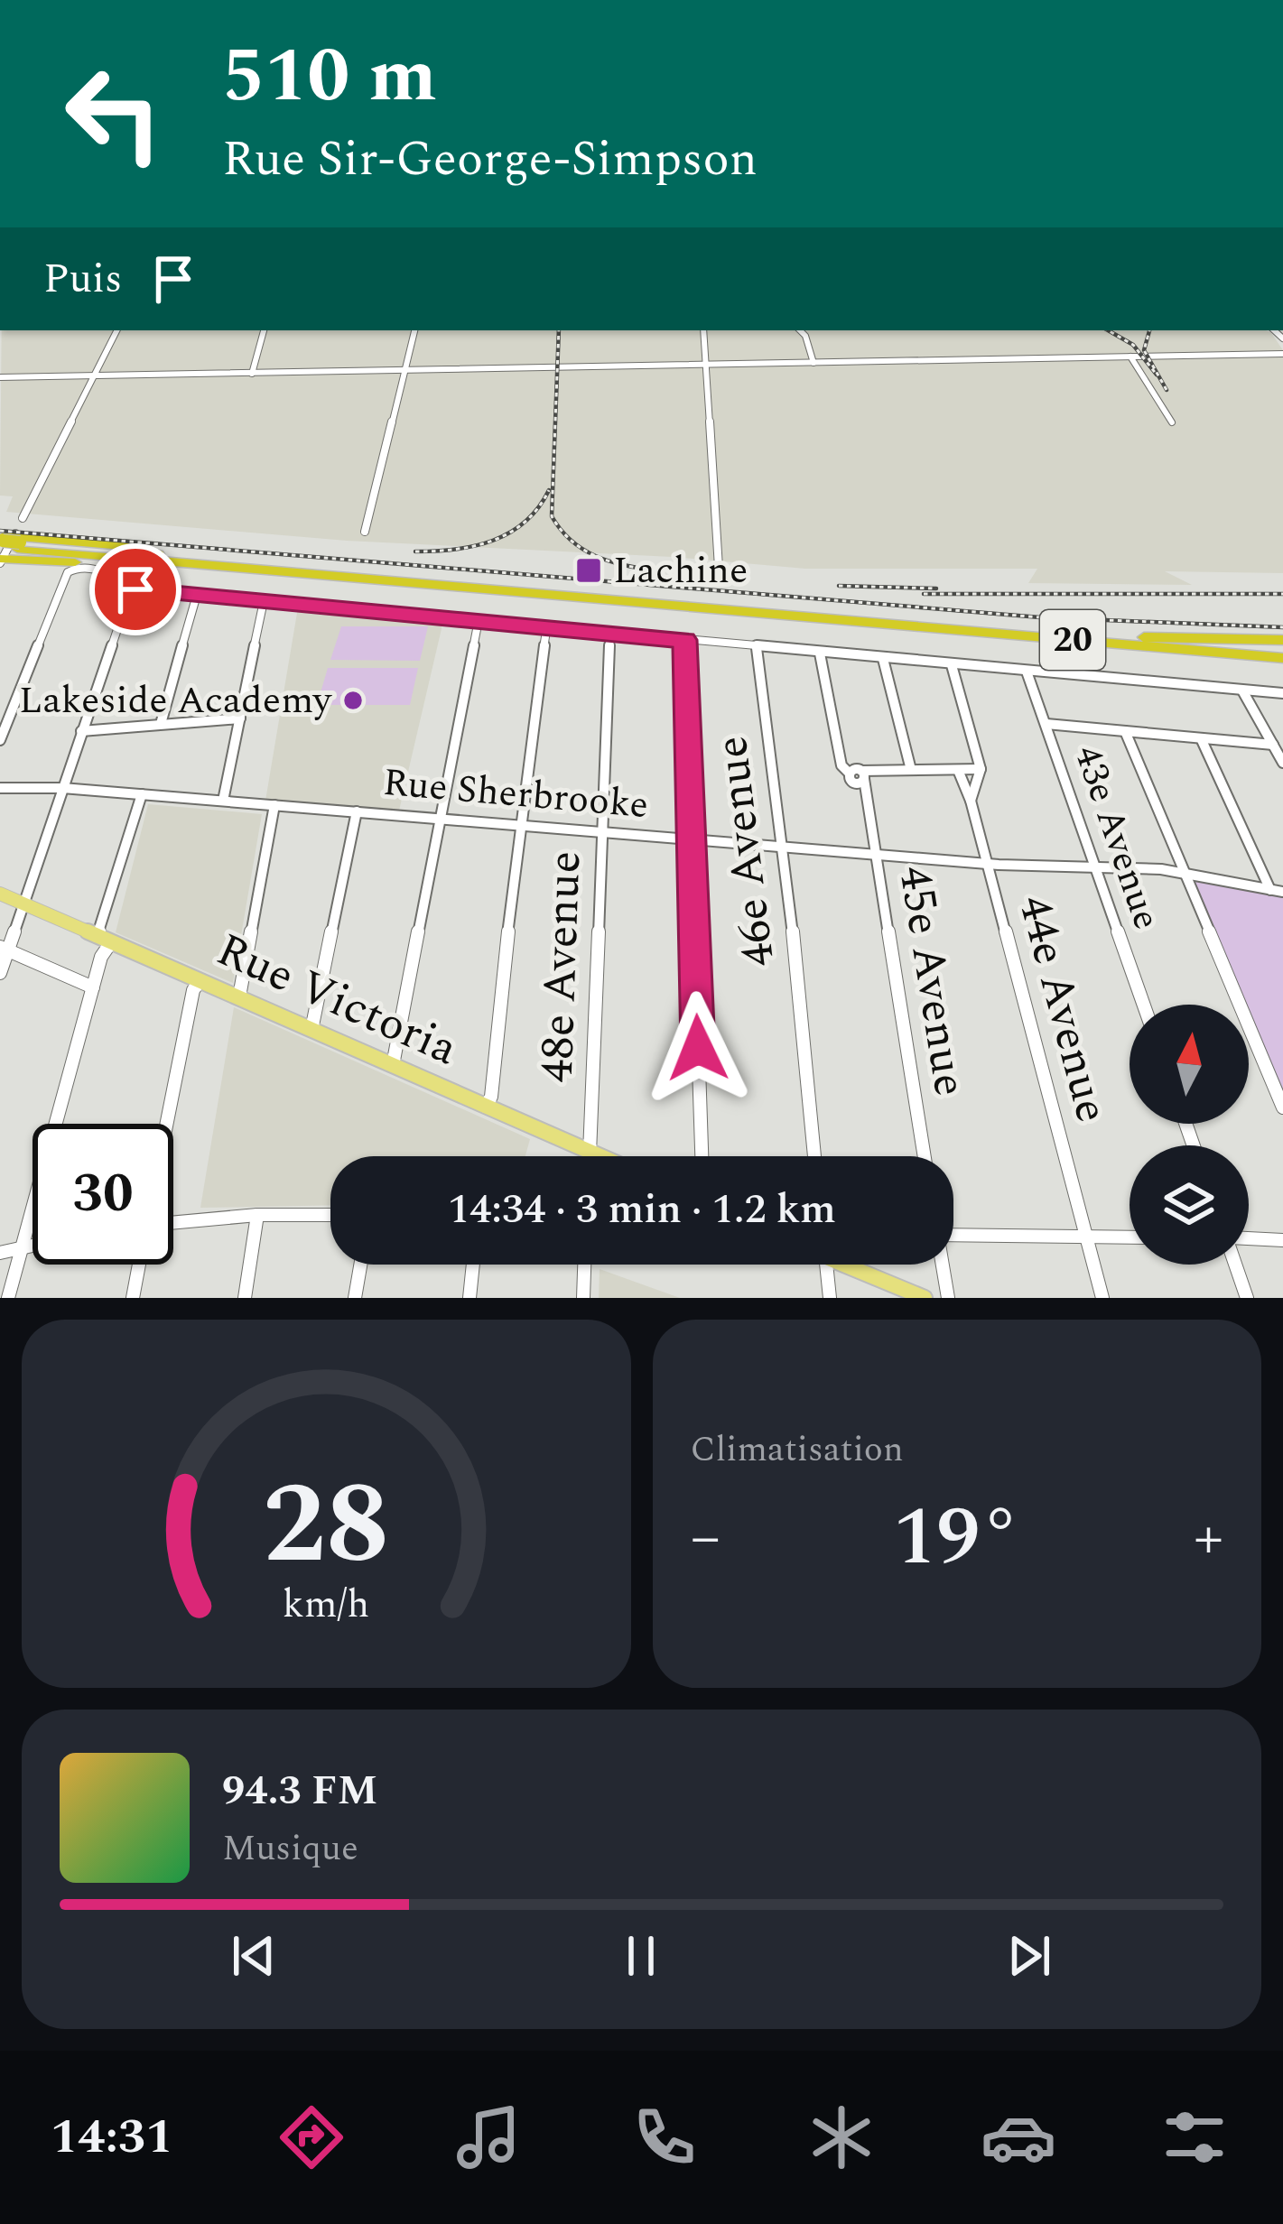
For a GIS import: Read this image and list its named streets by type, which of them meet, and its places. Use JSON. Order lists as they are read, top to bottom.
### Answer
{
  "streets": {
    "highway": ["20"],
    "main road": ["Rue Victoria"],
    "street": [
      "Rue Sherbrooke",
      "43e Avenue",
      "46e Avenue",
      "48e Avenue",
      "45e Avenue",
      "44e Avenue"
    ]
  },
  "crossings": [
    ["Rue Sherbrooke", "43e Avenue"],
    ["Rue Sherbrooke", "46e Avenue"],
    ["Rue Sherbrooke", "48e Avenue"],
    ["Rue Sherbrooke", "45e Avenue"],
    ["Rue Sherbrooke", "44e Avenue"],
    ["48e Avenue", "Rue Victoria"]
  ],
  "places": {
    "transit": ["Lachine"],
    "other": ["Lakeside Academy"]
  },
  "north": "top",
  "page": {
    "turn": ["510 m", "Rue Sir-George-Simpson"],
    "then": "Puis",
    "limit": "30",
    "trip": "14:34 · 3 min · 1.2 km",
    "tile": "Climatisation",
    "heat": ["−", "19°", "+"],
    "song": ["94.3 FM", "Musique"],
    "tabs": "14:31",
    "gauge": ["28", "km/h"]
  }
}
